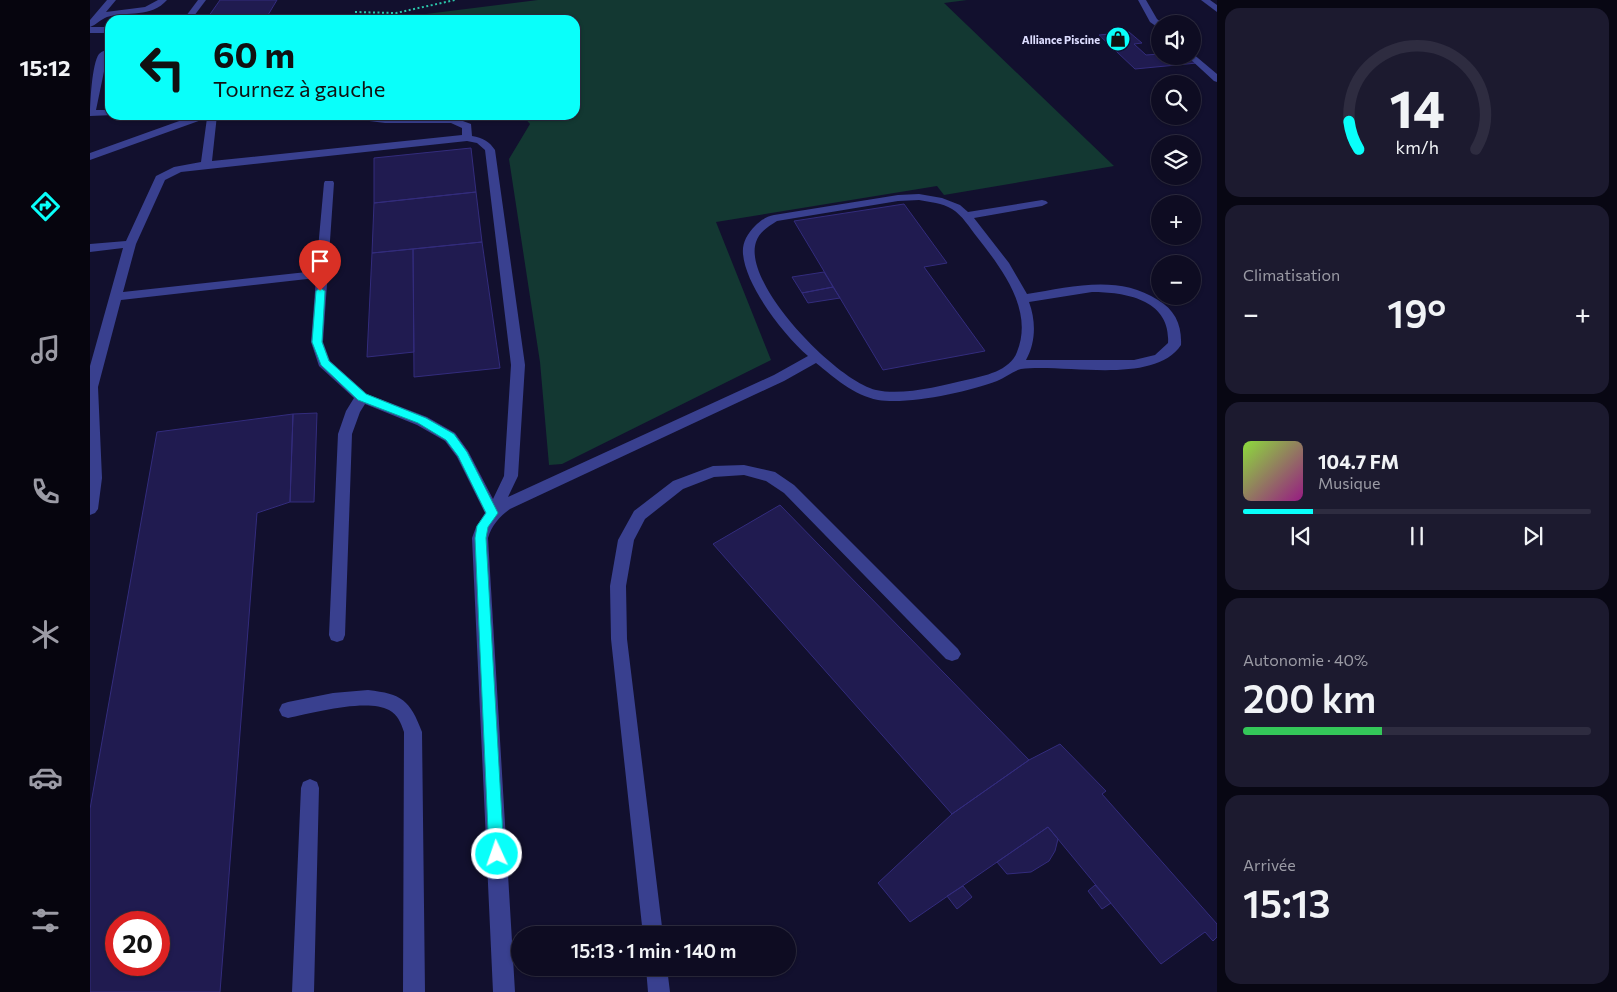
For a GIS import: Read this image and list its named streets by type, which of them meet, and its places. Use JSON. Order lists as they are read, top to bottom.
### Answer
{
  "places": {
    "shop": ["Alliance Piscine"]
  },
  "page": {
    "tabs": "15:12",
    "map_buttons": ["+", "−"],
    "turn": ["60 m", "Tournez à gauche"],
    "tile": [
      "Climatisation",
      ["Autonomie · 40%", "200 km"],
      ["Arrivée", "15:13"]
    ],
    "heat": ["−", "19°", "+"],
    "song": ["104.7 FM", "Musique"],
    "limit": "20",
    "trip": "15:13 · 1 min · 140 m",
    "gauge": ["14", "km/h"]
  }
}
